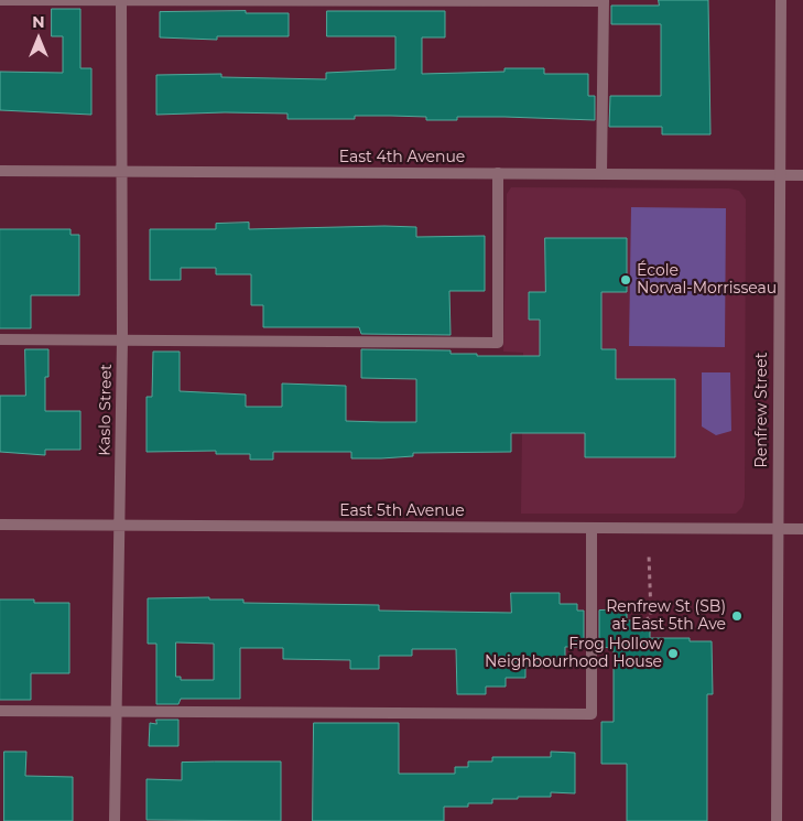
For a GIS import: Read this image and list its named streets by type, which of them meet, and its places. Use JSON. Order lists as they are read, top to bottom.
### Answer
{
  "streets": {
    "street": [
      "East 4th Avenue",
      "Kaslo Street",
      "Renfrew Street",
      "East 5th Avenue"
    ]
  },
  "crossings": [
    ["East 4th Avenue", "Kaslo Street"],
    ["East 4th Avenue", "Renfrew Street"],
    ["Kaslo Street", "East 5th Avenue"],
    ["Renfrew Street", "East 5th Avenue"]
  ],
  "places": ["École Norval-Morrisseau", "Renfrew St (SB) at East 5th Ave", "Frog Hollow Neighbourhood House"],
  "north": "top"
}
